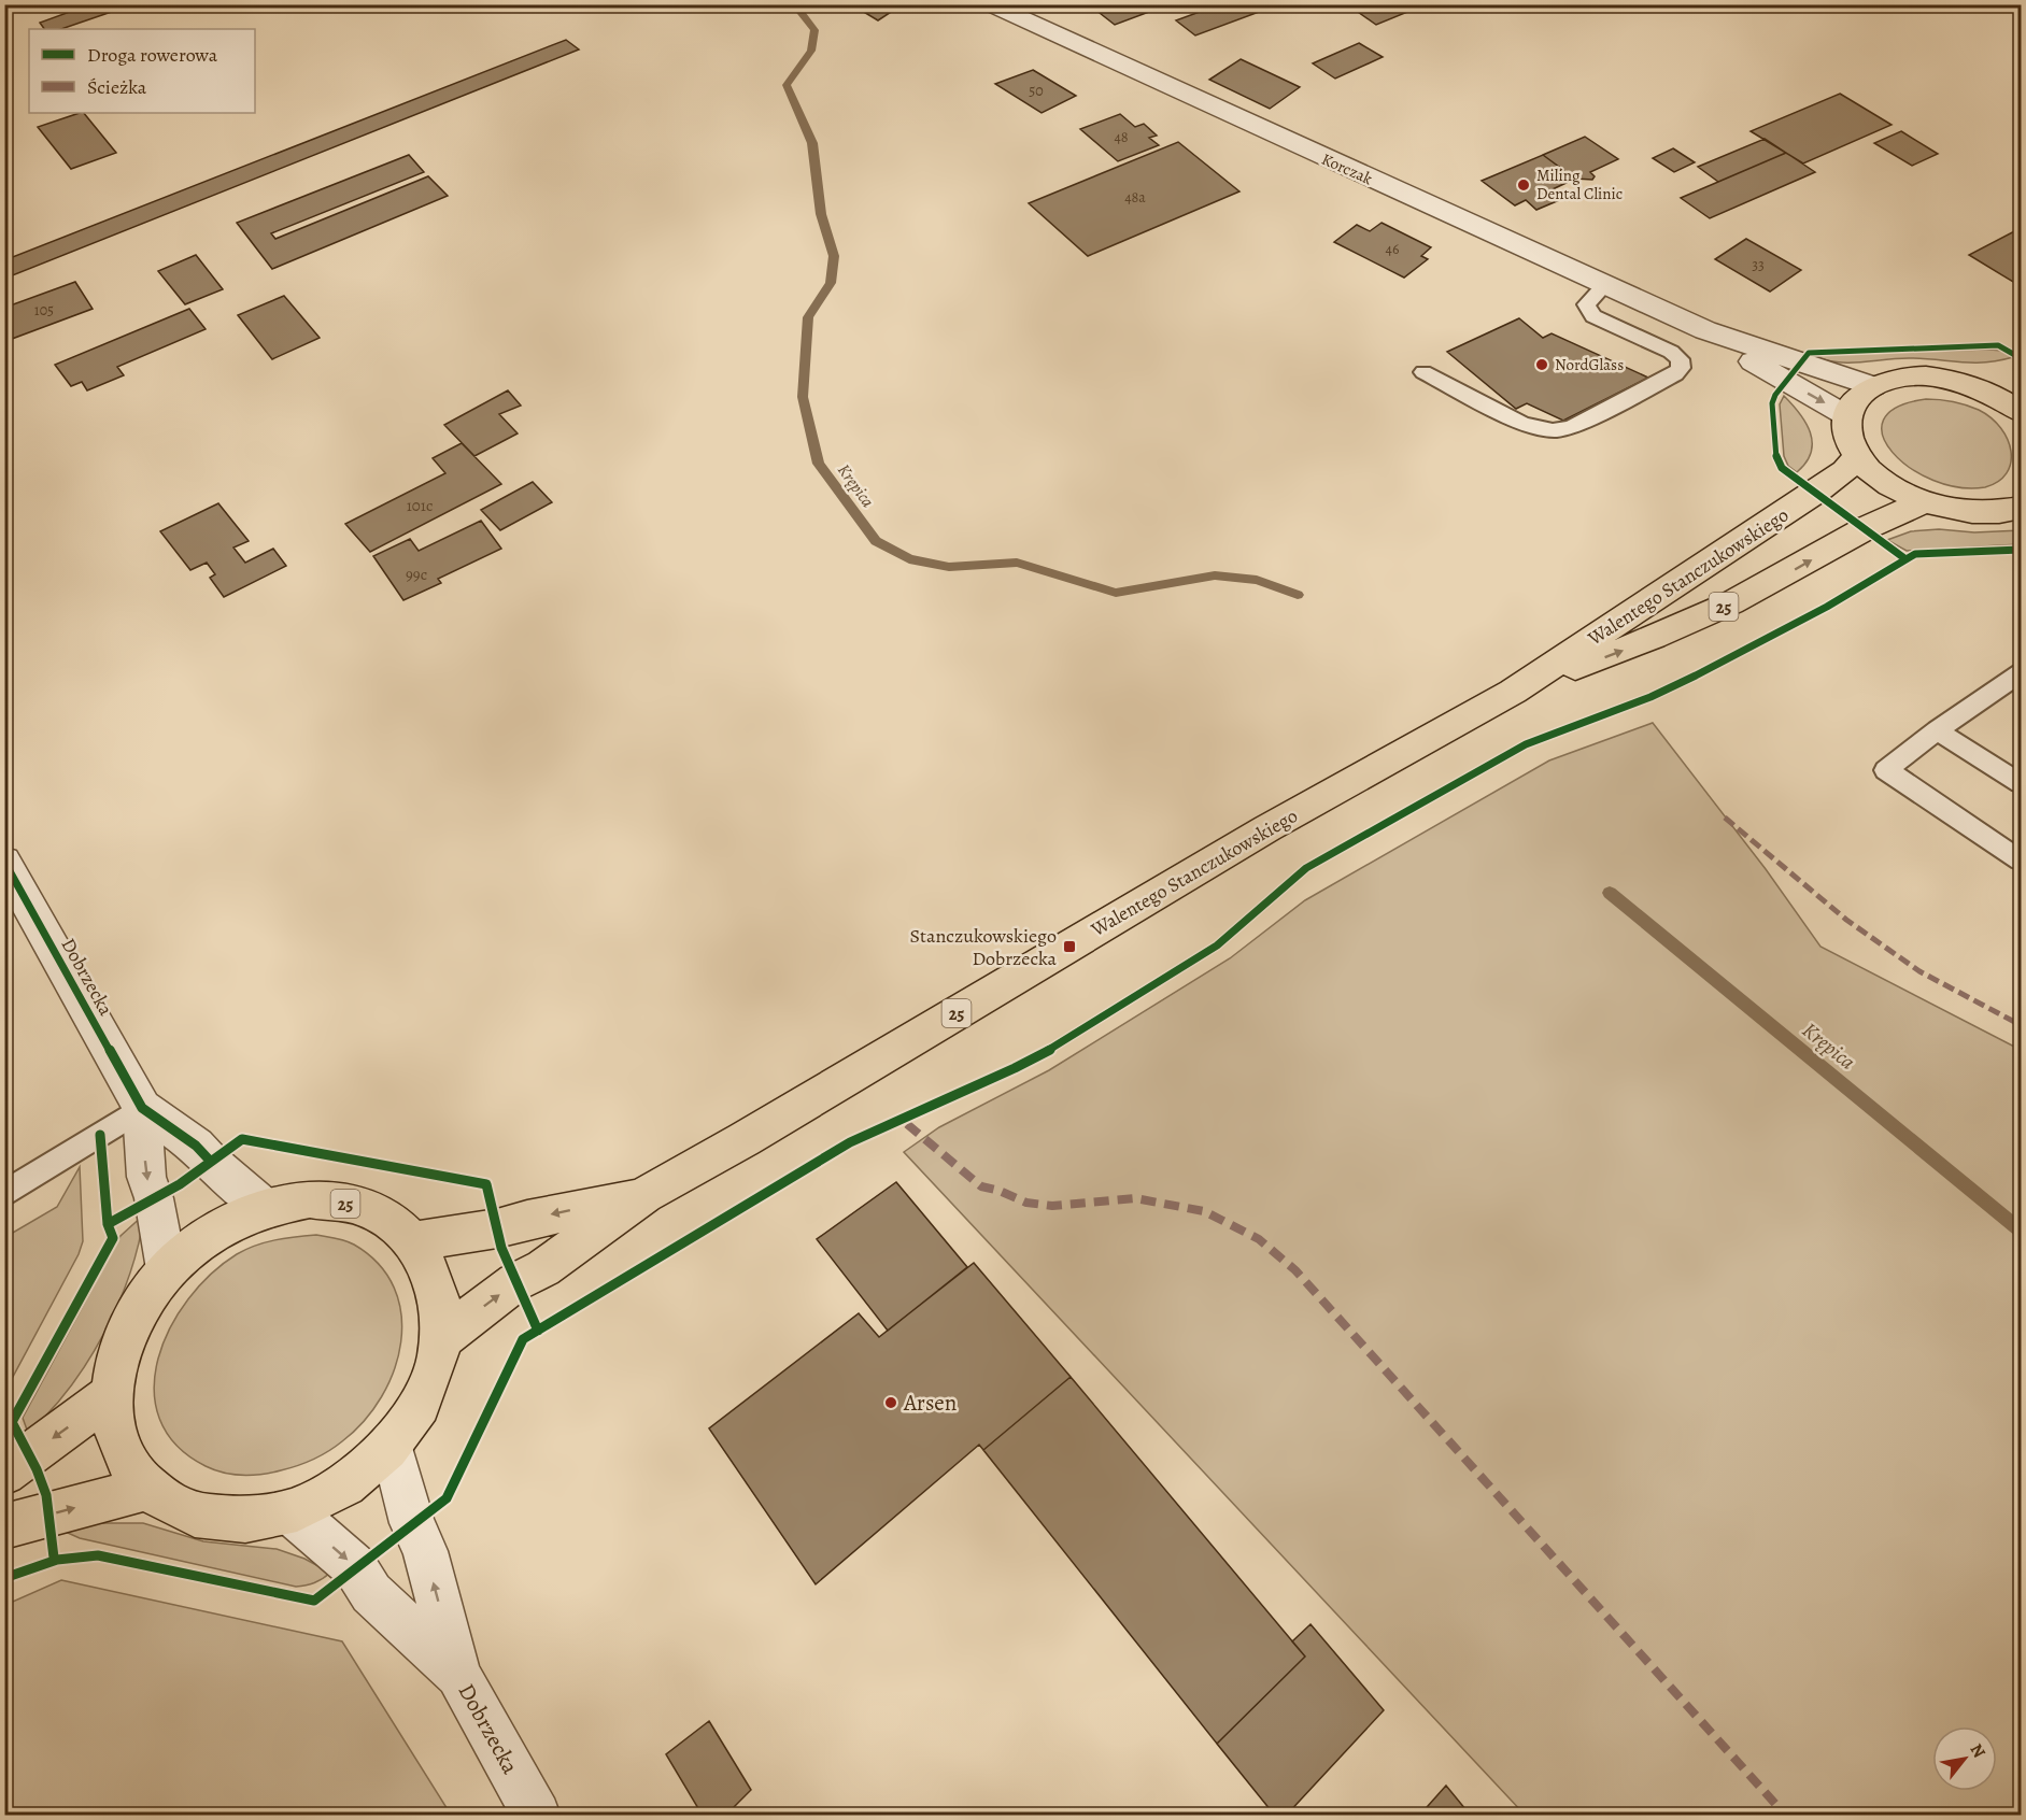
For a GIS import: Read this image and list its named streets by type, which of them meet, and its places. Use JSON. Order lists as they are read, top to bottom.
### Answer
{
  "streets": {
    "main road": ["Walentego Stanczukowskiego", "25"],
    "street": ["Korczak", "Dobrzecka"]
  },
  "crossings": [
    ["Walentego Stanczukowskiego", "25"]
  ],
  "water": ["Krępica"],
  "places": {
    "other": ["Miling Dental Clinic", "NordGlass", "Arsen"],
    "transit": ["Stanczukowskiego Dobrzecka"]
  },
  "house_numbers": [
    "50",
    "48",
    "48a",
    "46",
    "33",
    "105",
    "101c",
    "99c"
  ],
  "legend": ["Droga rowerowa", "Ścieżka"],
  "north": "top right"
}
